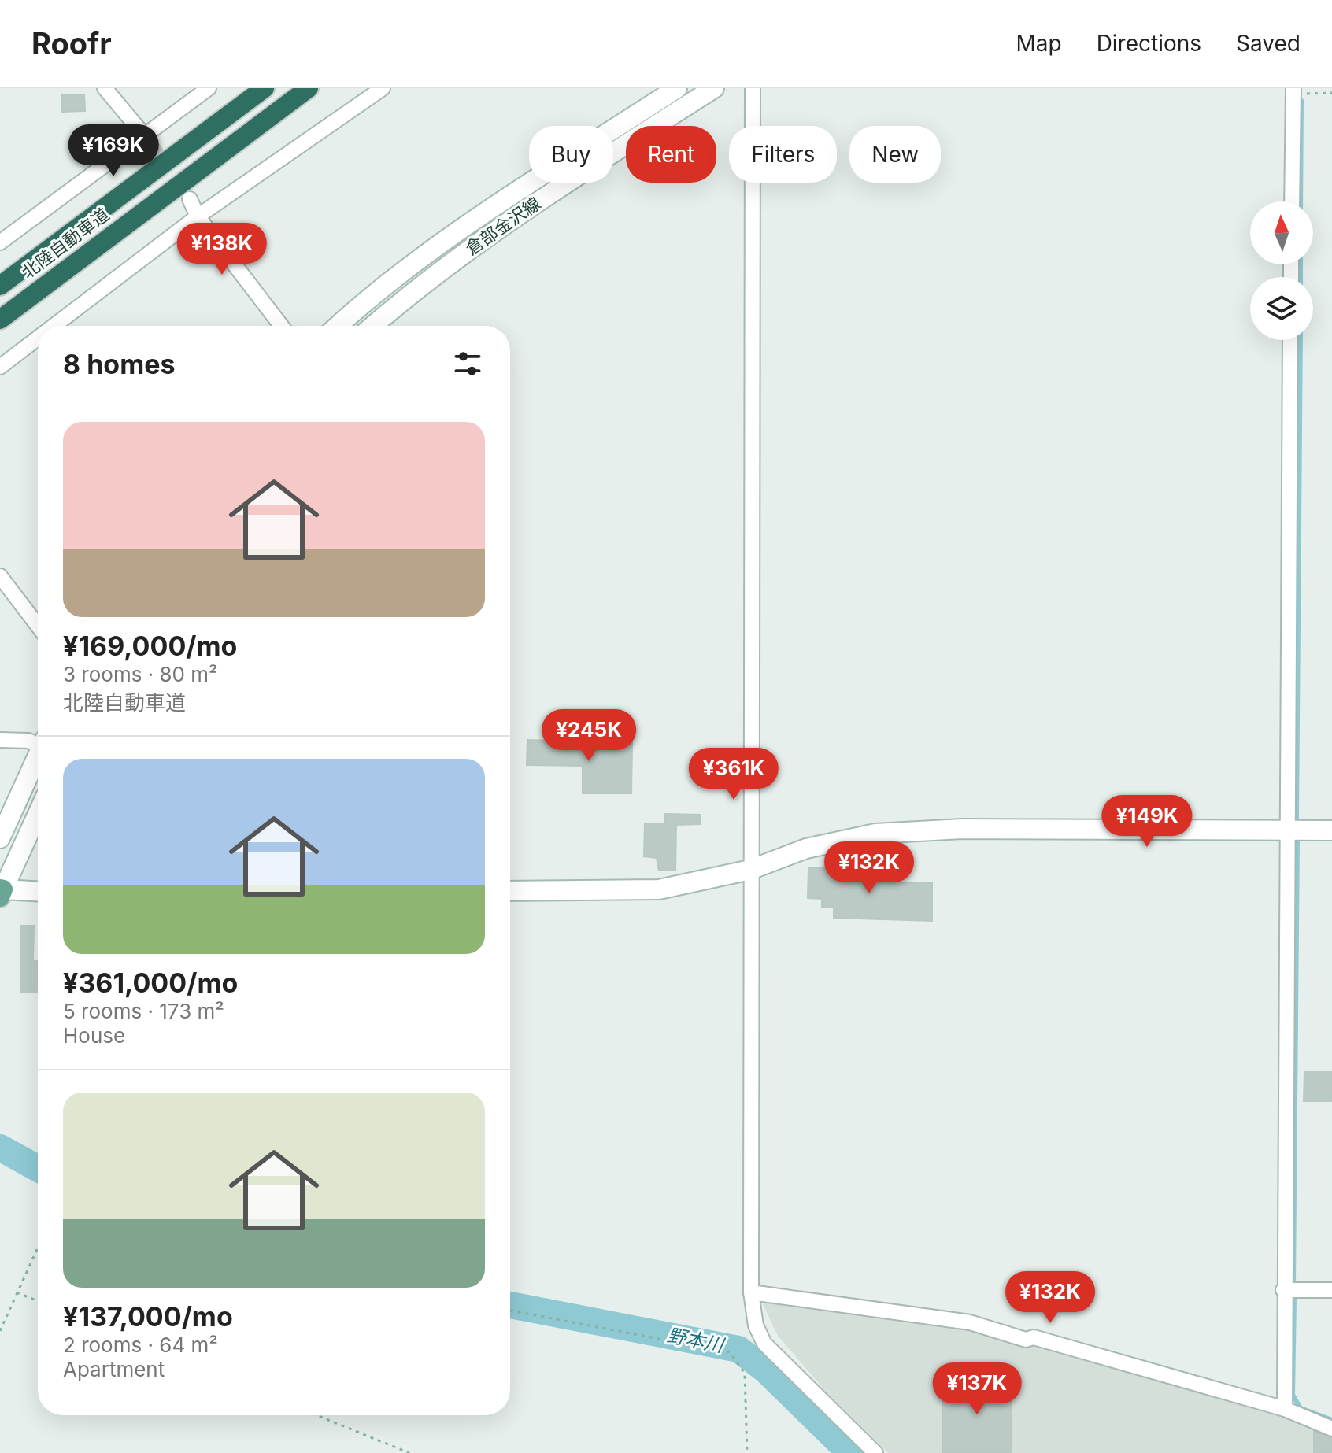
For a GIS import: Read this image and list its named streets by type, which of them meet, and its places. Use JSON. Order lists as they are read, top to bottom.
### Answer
{
  "streets": {
    "highway": ["北陸自動車道"],
    "main road": ["倉部金沢線"]
  },
  "water": ["野本川"],
  "north": "top",
  "page": {
    "header": "Roofr",
    "nav": ["Map", "Directions", "Saved"],
    "price": [
      "¥169K",
      "¥138K",
      "¥245K",
      "¥361K",
      "¥149K",
      "¥132K",
      "¥132K",
      "¥137K"
    ],
    "chip": [
      "Buy",
      "Rent",
      "Filters",
      "New"
    ],
    "heading": "8 homes",
    "list": [
      {
        "name": "¥169,000/mo",
        "note": "3 rooms · 80 m² · 北陸自動車道"
      },
      {
        "name": "¥361,000/mo",
        "note": "5 rooms · 173 m² · House"
      },
      {
        "name": "¥137,000/mo",
        "note": "2 rooms · 64 m² · Apartment"
      }
    ]
  }
}
